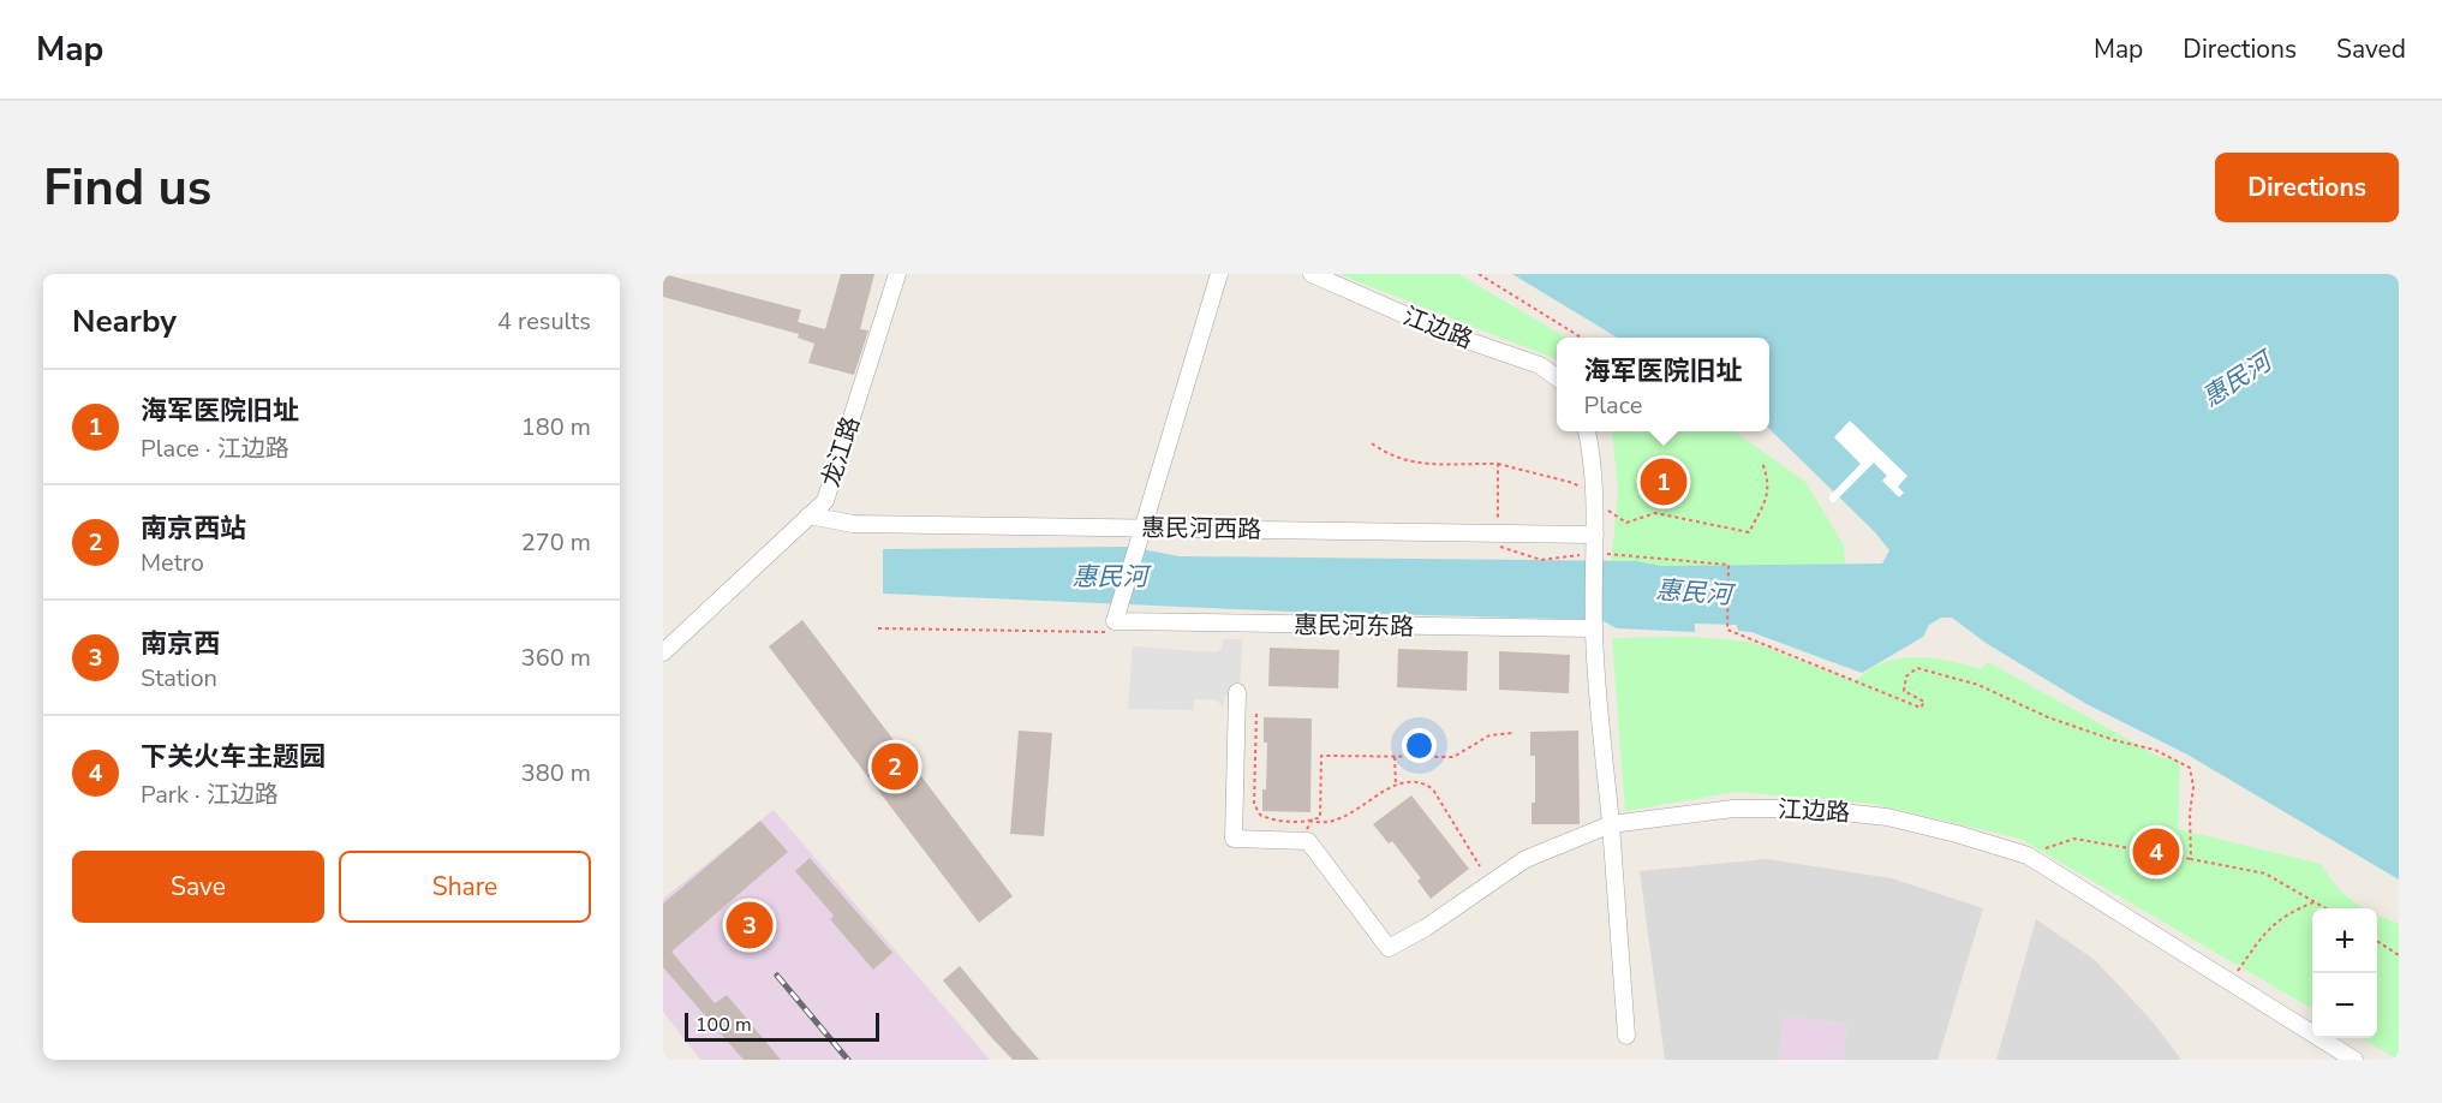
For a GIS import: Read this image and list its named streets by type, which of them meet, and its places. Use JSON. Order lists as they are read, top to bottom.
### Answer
{
  "streets": {
    "street": [
      "江边路",
      "龙江路",
      "惠民河西路",
      "惠民河东路"
    ]
  },
  "crossings": [
    ["龙江路", "惠民河西路"],
    ["惠民河西路", "惠民河东路"]
  ],
  "water": ["惠民河"],
  "scale_bar": "100 m",
  "page": {
    "header": "Map",
    "nav": ["Map", "Directions", "Saved"],
    "buttons": [
      "Directions",
      ["Save", "Share"]
    ],
    "title": "Find us",
    "heading": ["Nearby", "4 results"],
    "popup": ["海军医院旧址", "Place"],
    "list": [
      {
        "mark": "1",
        "name": "海军医院旧址",
        "note": "Place · 江边路",
        "value": "180 m"
      },
      {
        "mark": "2",
        "name": "南京西站",
        "note": "Metro",
        "value": "270 m"
      },
      {
        "mark": "3",
        "name": "南京西",
        "note": "Station",
        "value": "360 m"
      },
      {
        "mark": "4",
        "name": "下关火车主题园",
        "note": "Park · 江边路",
        "value": "380 m"
      }
    ],
    "pins": [
      "1",
      "2",
      "4",
      "3"
    ],
    "map_buttons": ["+", "−"],
    "scale": "100 m"
  }
}
